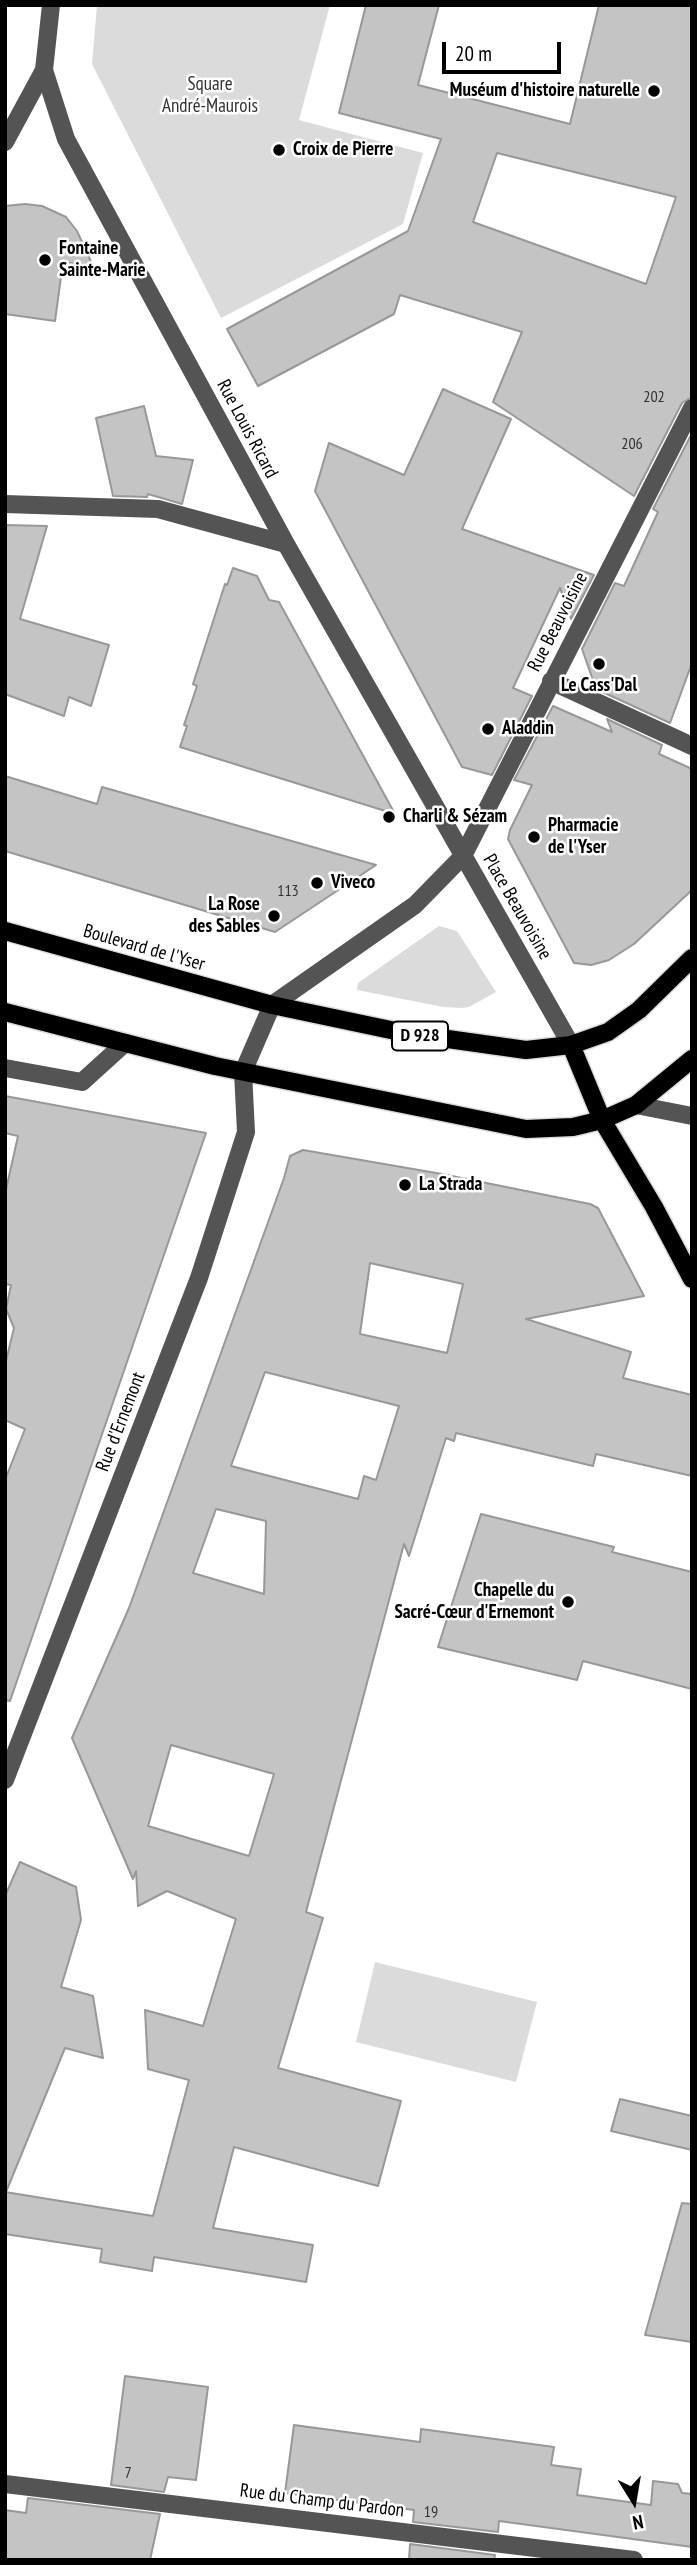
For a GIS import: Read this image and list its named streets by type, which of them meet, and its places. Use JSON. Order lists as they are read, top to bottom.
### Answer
{
  "streets": {
    "main road": ["Place Beauvoisine", "Boulevard de l'Yser", "D 928"],
    "street": [
      "Rue Louis Ricard",
      "Rue Beauvoisine",
      "Rue d'Ernemont",
      "Rue du Champ du Pardon"
    ]
  },
  "crossings": [
    ["Rue Louis Ricard", "Rue Beauvoisine"],
    ["Rue Louis Ricard", "Place Beauvoisine"],
    ["Rue Beauvoisine", "Place Beauvoisine"],
    ["Place Beauvoisine", "Boulevard de l'Yser"],
    ["Place Beauvoisine", "D 928"],
    ["Boulevard de l'Yser", "D 928"]
  ],
  "parks": ["Square André-Maurois"],
  "places": [
    "Muséum d'histoire naturelle",
    "Croix de Pierre",
    "Fontaine Sainte-Marie",
    "Le Cass'Dal",
    "Aladdin",
    "Charli & Sézam",
    "Pharmacie de l'Yser",
    "Viveco",
    "La Rose des Sables",
    "La Strada",
    "Chapelle du Sacré-Cœur d'Ernemont"
  ],
  "house_numbers": [
    "202",
    "206",
    "113",
    "7",
    "19"
  ],
  "scale_bar": "20 m",
  "north": "bottom"
}
